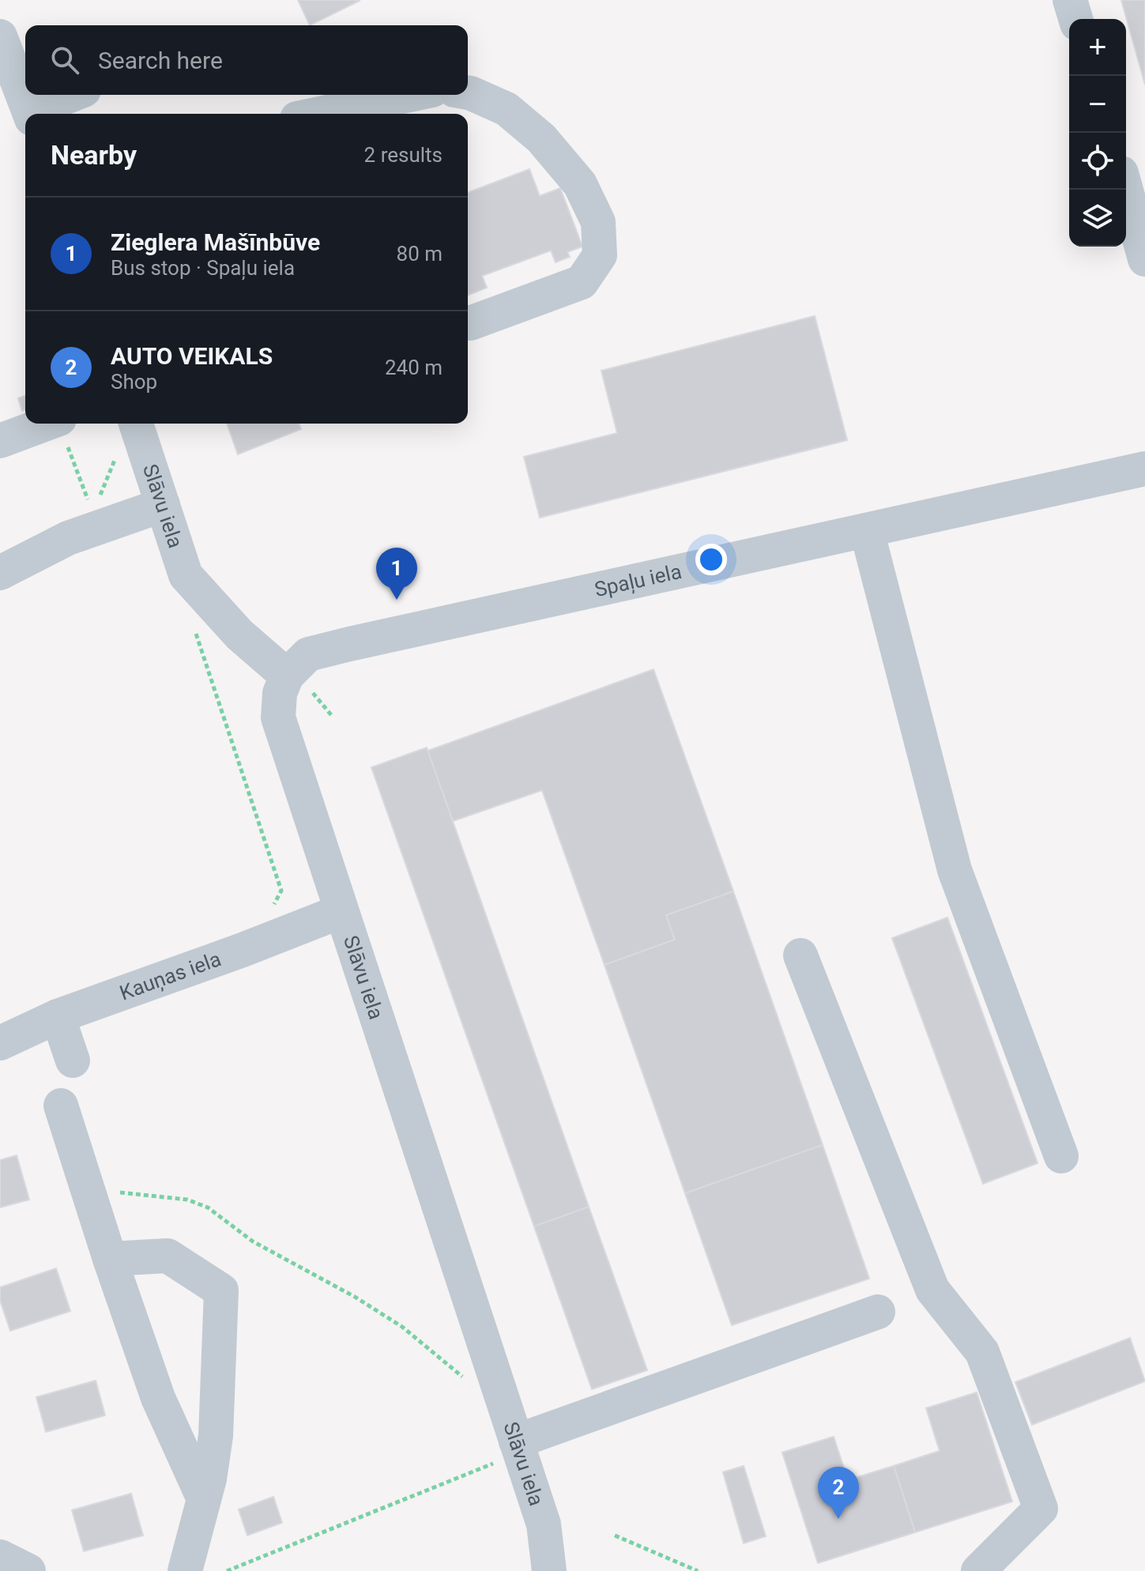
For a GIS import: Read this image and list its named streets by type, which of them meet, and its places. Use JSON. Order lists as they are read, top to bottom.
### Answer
{
  "streets": {
    "street": ["Slāvu iela", "Spaļu iela", "Kauņas iela"]
  },
  "crossings": [
    ["Slāvu iela", "Spaļu iela"],
    ["Slāvu iela", "Kauņas iela"]
  ],
  "page": {
    "map_buttons": ["+", "−"],
    "search": "Search here",
    "heading": ["Nearby", "2 results"],
    "list": [
      {
        "mark": "1",
        "name": "Zieglera Mašīnbūve",
        "note": "Bus stop · Spaļu iela",
        "value": "80 m"
      },
      {
        "mark": "2",
        "name": "AUTO VEIKALS",
        "note": "Shop",
        "value": "240 m"
      }
    ],
    "pins": ["1", "2"]
  }
}
